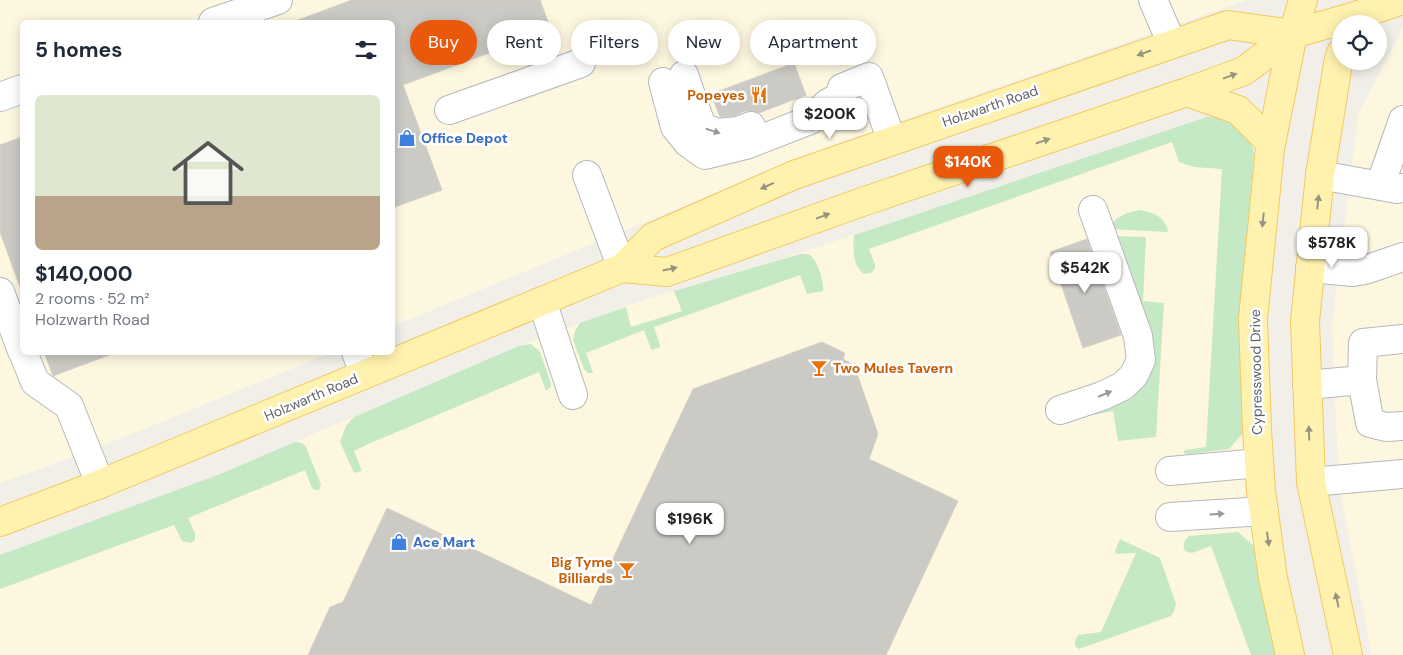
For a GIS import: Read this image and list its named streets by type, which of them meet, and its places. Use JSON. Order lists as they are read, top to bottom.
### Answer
{
  "streets": {
    "main road": ["Holzwarth Road", "Cypresswood Drive"]
  },
  "crossings": [
    ["Holzwarth Road", "Cypresswood Drive"]
  ],
  "places": {
    "restaurant": ["Popeyes"],
    "shop": ["Office Depot", "Ace Mart"],
    "bar": ["Two Mules Tavern", "Big Tyme Billiards"]
  },
  "page": {
    "chip": [
      "Buy",
      "Rent",
      "Filters",
      "New",
      "Apartment"
    ],
    "heading": "5 homes",
    "list": [
      {
        "name": "$140,000",
        "note": "2 rooms · 52 m² · Holzwarth Road"
      }
    ],
    "price": [
      "$200K",
      "$140K",
      "$578K",
      "$542K",
      "$196K"
    ]
  }
}
